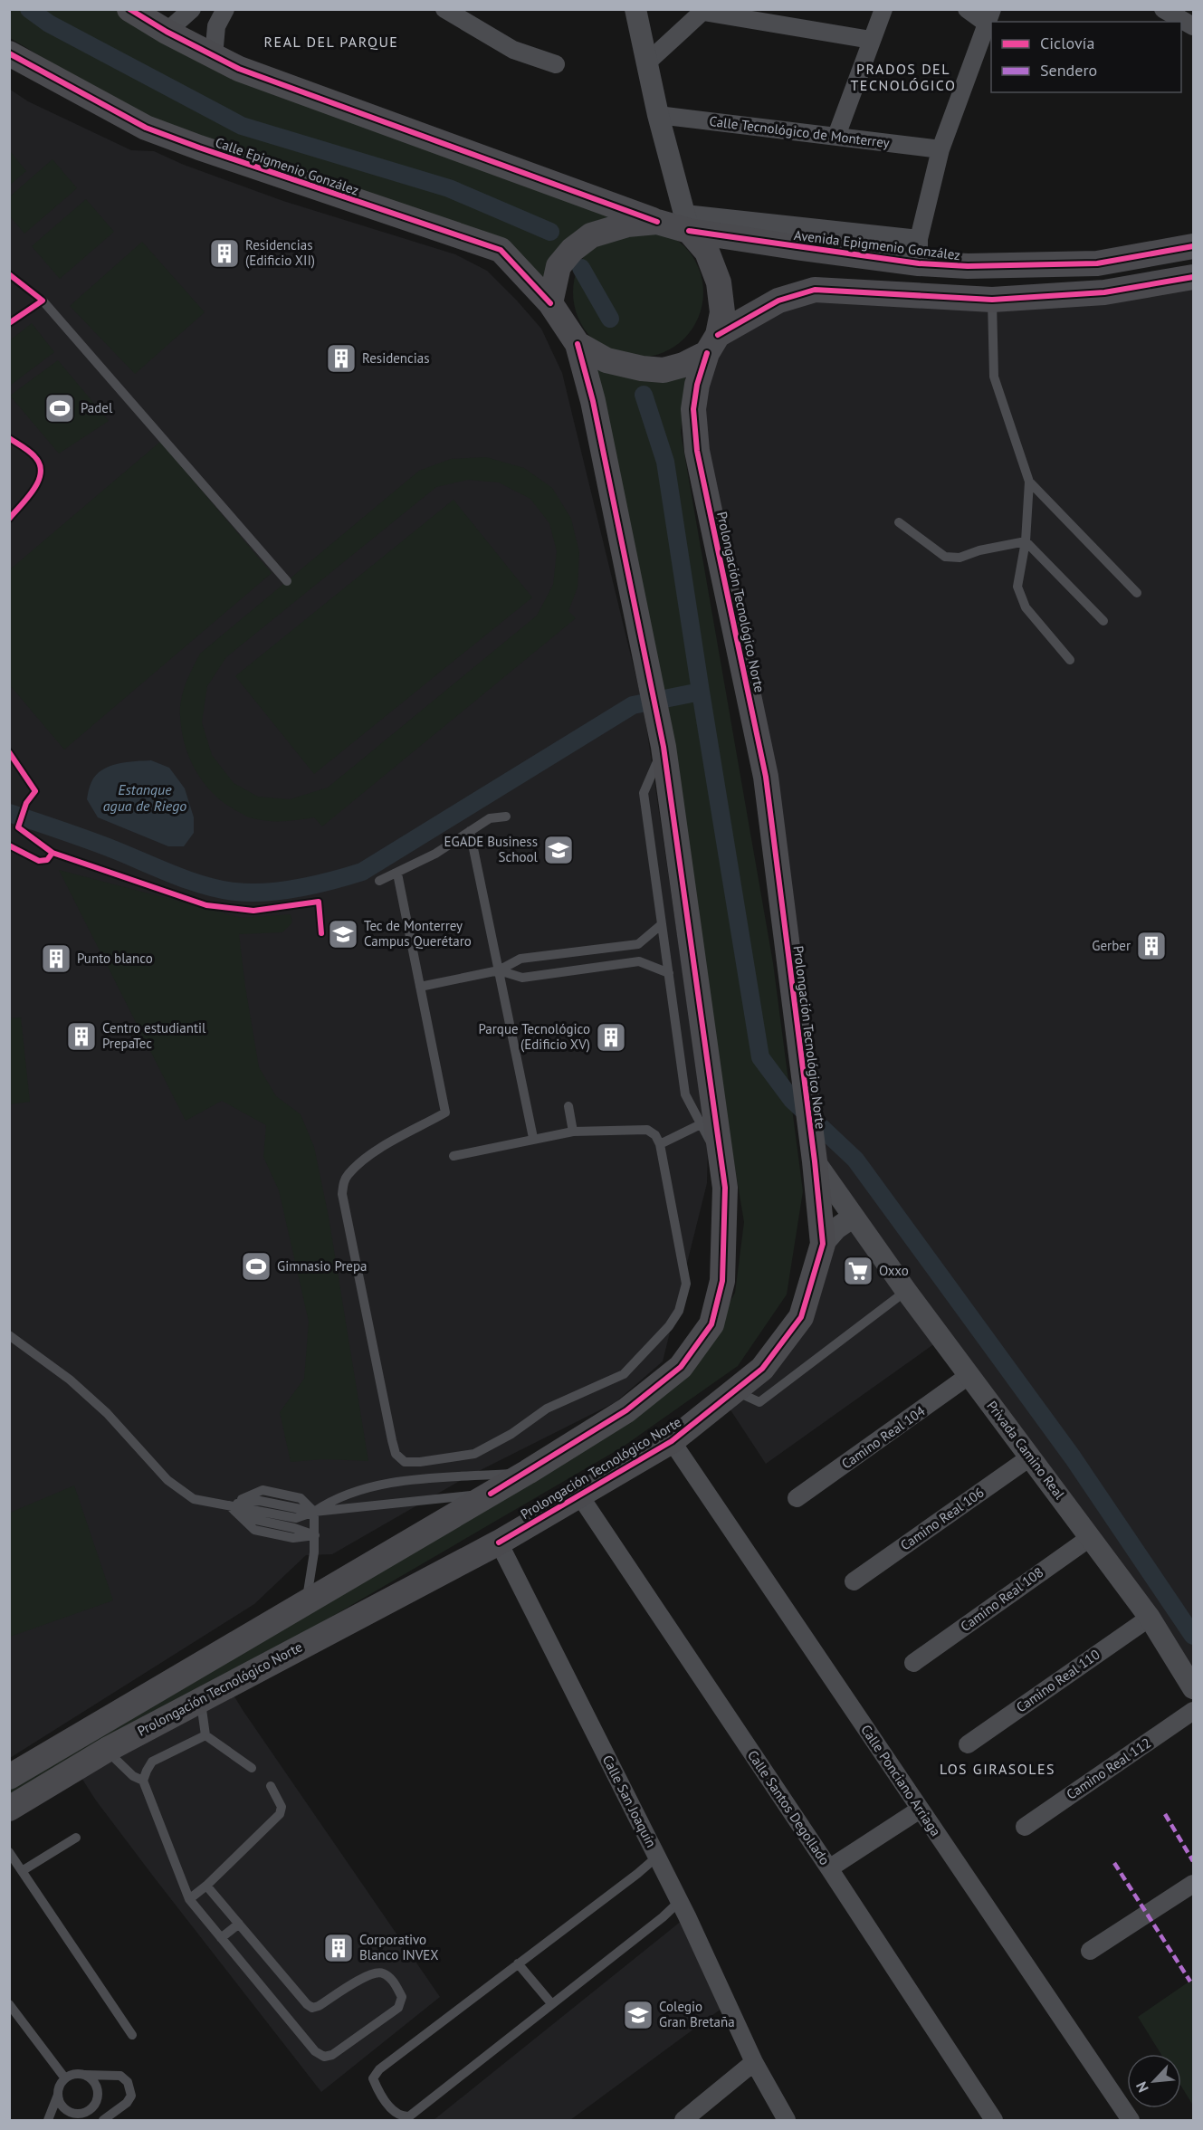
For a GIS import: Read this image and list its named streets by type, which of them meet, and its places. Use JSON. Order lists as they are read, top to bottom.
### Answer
{
  "streets": {
    "main road": ["Calle Epigmenio González", "Avenida Epigmenio González", "Prolongación Tecnológico Norte"],
    "street": [
      "Calle Tecnológico de Monterrey",
      "Camino Real 104",
      "Privada Camino Real",
      "Camino Real 106",
      "Camino Real 108",
      "Camino Real 110",
      "Camino Real 112",
      "Calle Ponciano Arriaga",
      "Calle San Joaquín",
      "Calle Santos Degollado"
    ]
  },
  "crossings": [
    ["Calle Epigmenio González", "Avenida Epigmenio González"],
    ["Calle Epigmenio González", "Prolongación Tecnológico Norte"],
    ["Avenida Epigmenio González", "Prolongación Tecnológico Norte"],
    ["Prolongación Tecnológico Norte", "Privada Camino Real"],
    ["Prolongación Tecnológico Norte", "Calle Ponciano Arriaga"],
    ["Prolongación Tecnológico Norte", "Calle San Joaquín"],
    ["Prolongación Tecnológico Norte", "Calle Santos Degollado"],
    ["Camino Real 104", "Privada Camino Real"],
    ["Privada Camino Real", "Camino Real 106"],
    ["Privada Camino Real", "Camino Real 108"],
    ["Privada Camino Real", "Camino Real 110"]
  ],
  "districts": ["REAL DEL PARQUE", "PRADOS DEL TECNOLÓGICO", "LOS GIRASOLES"],
  "water": ["Estanque agua de Riego"],
  "places": {
    "building": [
      "Residencias (Edificio XII)",
      "Residencias",
      "Gerber",
      "Punto blanco",
      "Centro estudiantil PrepaTec",
      "Parque Tecnológico (Edificio XV)",
      "Corporativo Blanco INVEX"
    ],
    "sports": ["Padel", "Gimnasio Prepa"],
    "school or university": ["EGADE Business School", "Tec de Monterrey Campus Querétaro", "Colegio Gran Bretaña"],
    "supermarket": ["Oxxo"]
  },
  "legend": ["Ciclovía", "Sendero"],
  "north": "bottom left"
}
